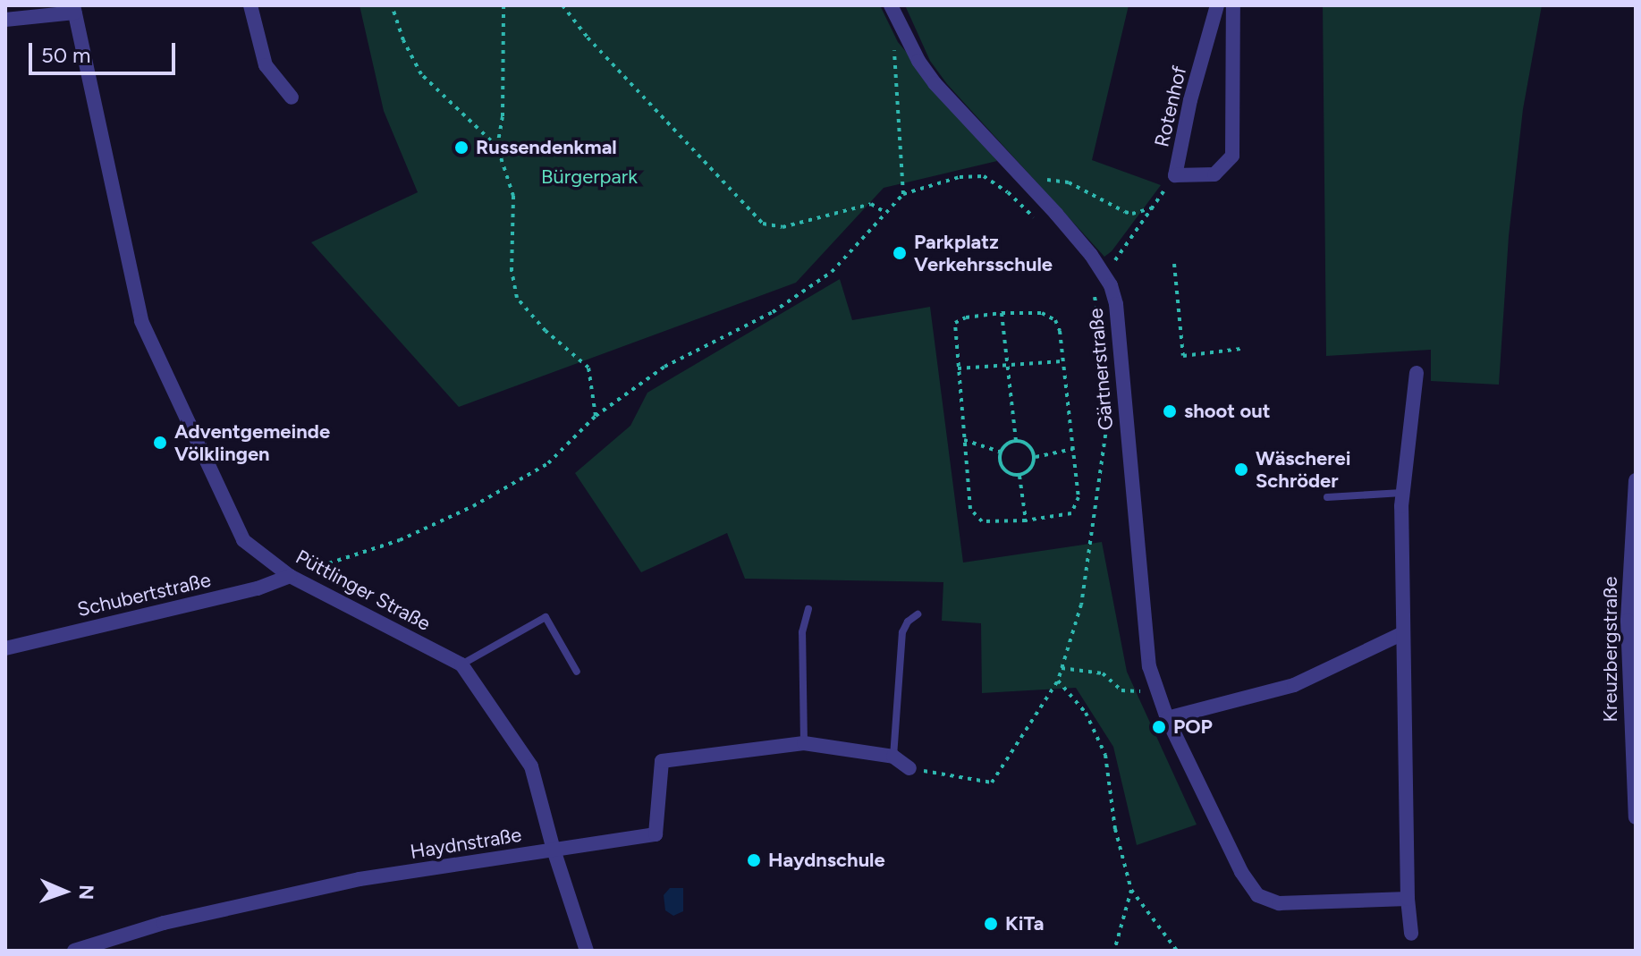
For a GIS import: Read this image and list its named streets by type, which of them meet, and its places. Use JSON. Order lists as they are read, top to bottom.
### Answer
{
  "streets": {
    "street": [
      "Rotenhof",
      "Gärtnerstraße",
      "Püttlinger Straße",
      "Schubertstraße",
      "Kreuzbergstraße",
      "Haydnstraße"
    ]
  },
  "crossings": [
    ["Püttlinger Straße", "Schubertstraße"],
    ["Püttlinger Straße", "Haydnstraße"]
  ],
  "parks": ["Bürgerpark"],
  "places": [
    "Russendenkmal",
    "Parkplatz Verkehrsschule",
    "shoot out",
    "Adventgemeinde Völklingen",
    "Wäscherei Schröder",
    "POP",
    "Haydnschule",
    "KiTa"
  ],
  "scale_bar": "50 m",
  "north": "right"
}
